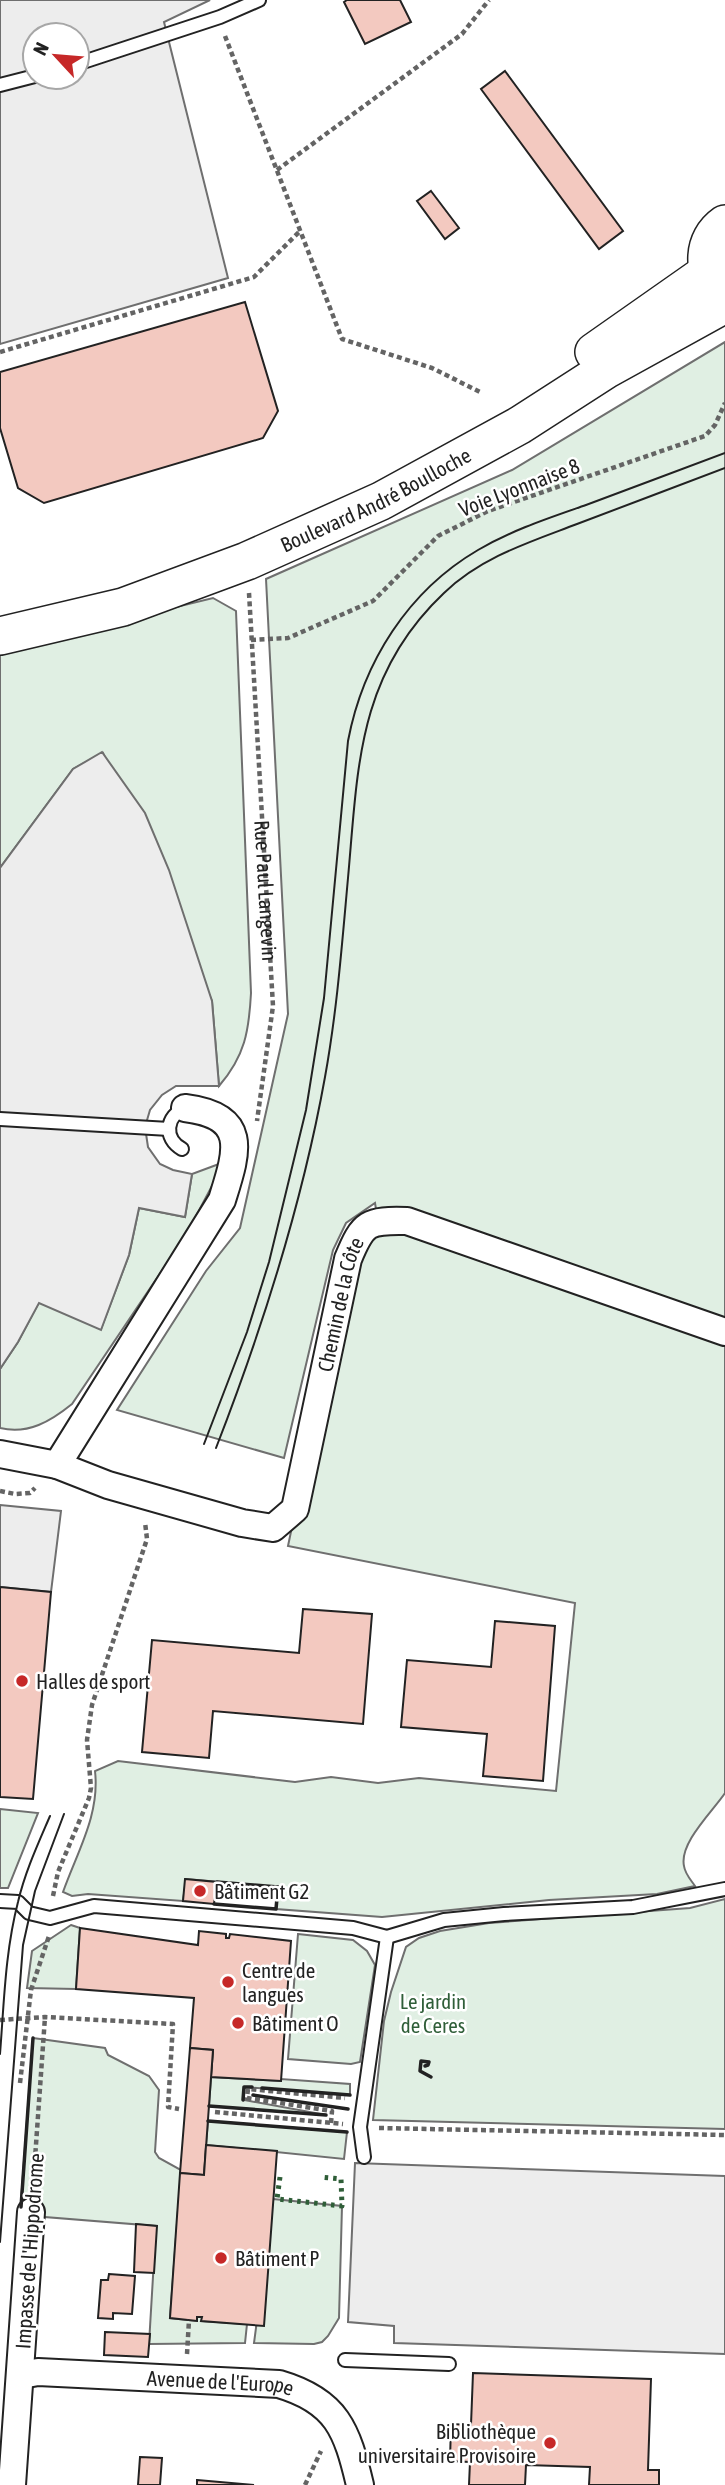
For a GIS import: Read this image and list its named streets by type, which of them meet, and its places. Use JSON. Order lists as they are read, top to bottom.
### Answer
{
  "streets": {
    "main road": ["Boulevard André Boulloche"],
    "street": ["Chemin de la Côte", "Impasse de l'Hippodrome", "Avenue de l'Europe"],
    "path": ["Voie Lyonnaise 8", "Rue Paul Langevin"]
  },
  "crossings": [
    ["Voie Lyonnaise 8", "Rue Paul Langevin"],
    ["Impasse de l'Hippodrome", "Avenue de l'Europe"]
  ],
  "parks": ["Le jardin de Ceres"],
  "places": [
    "Halles de sport",
    "Bâtiment G2",
    "Centre de langues",
    "Bâtiment O",
    "Bâtiment P",
    "Bibliothèque universitaire Provisoire"
  ],
  "north": "top left"
}
